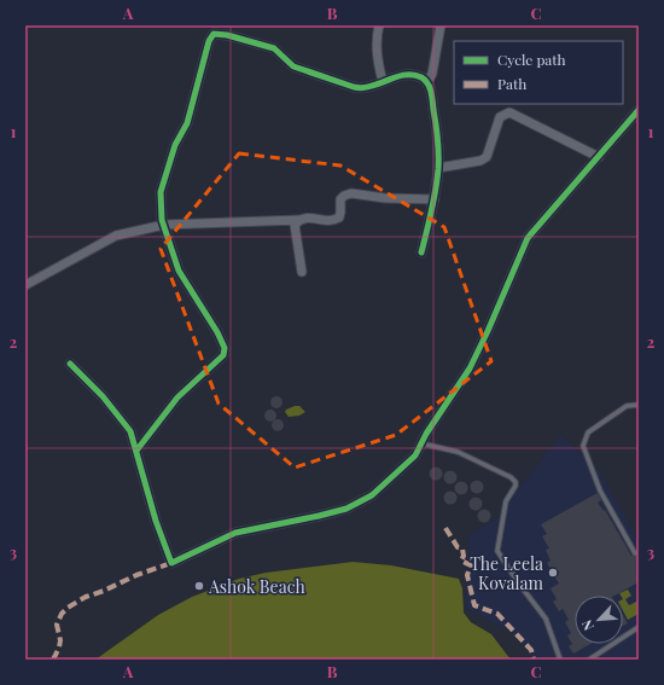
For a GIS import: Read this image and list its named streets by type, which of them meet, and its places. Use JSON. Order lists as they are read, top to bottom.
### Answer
{
  "places": ["The Leela Kovalam", "Ashok Beach"],
  "legend": ["Cycle path", "Path"],
  "north": "bottom left",
  "grid": {
    "columns": ["A", "B", "C"],
    "rows": ["1", "2", "3"]
  }
}
